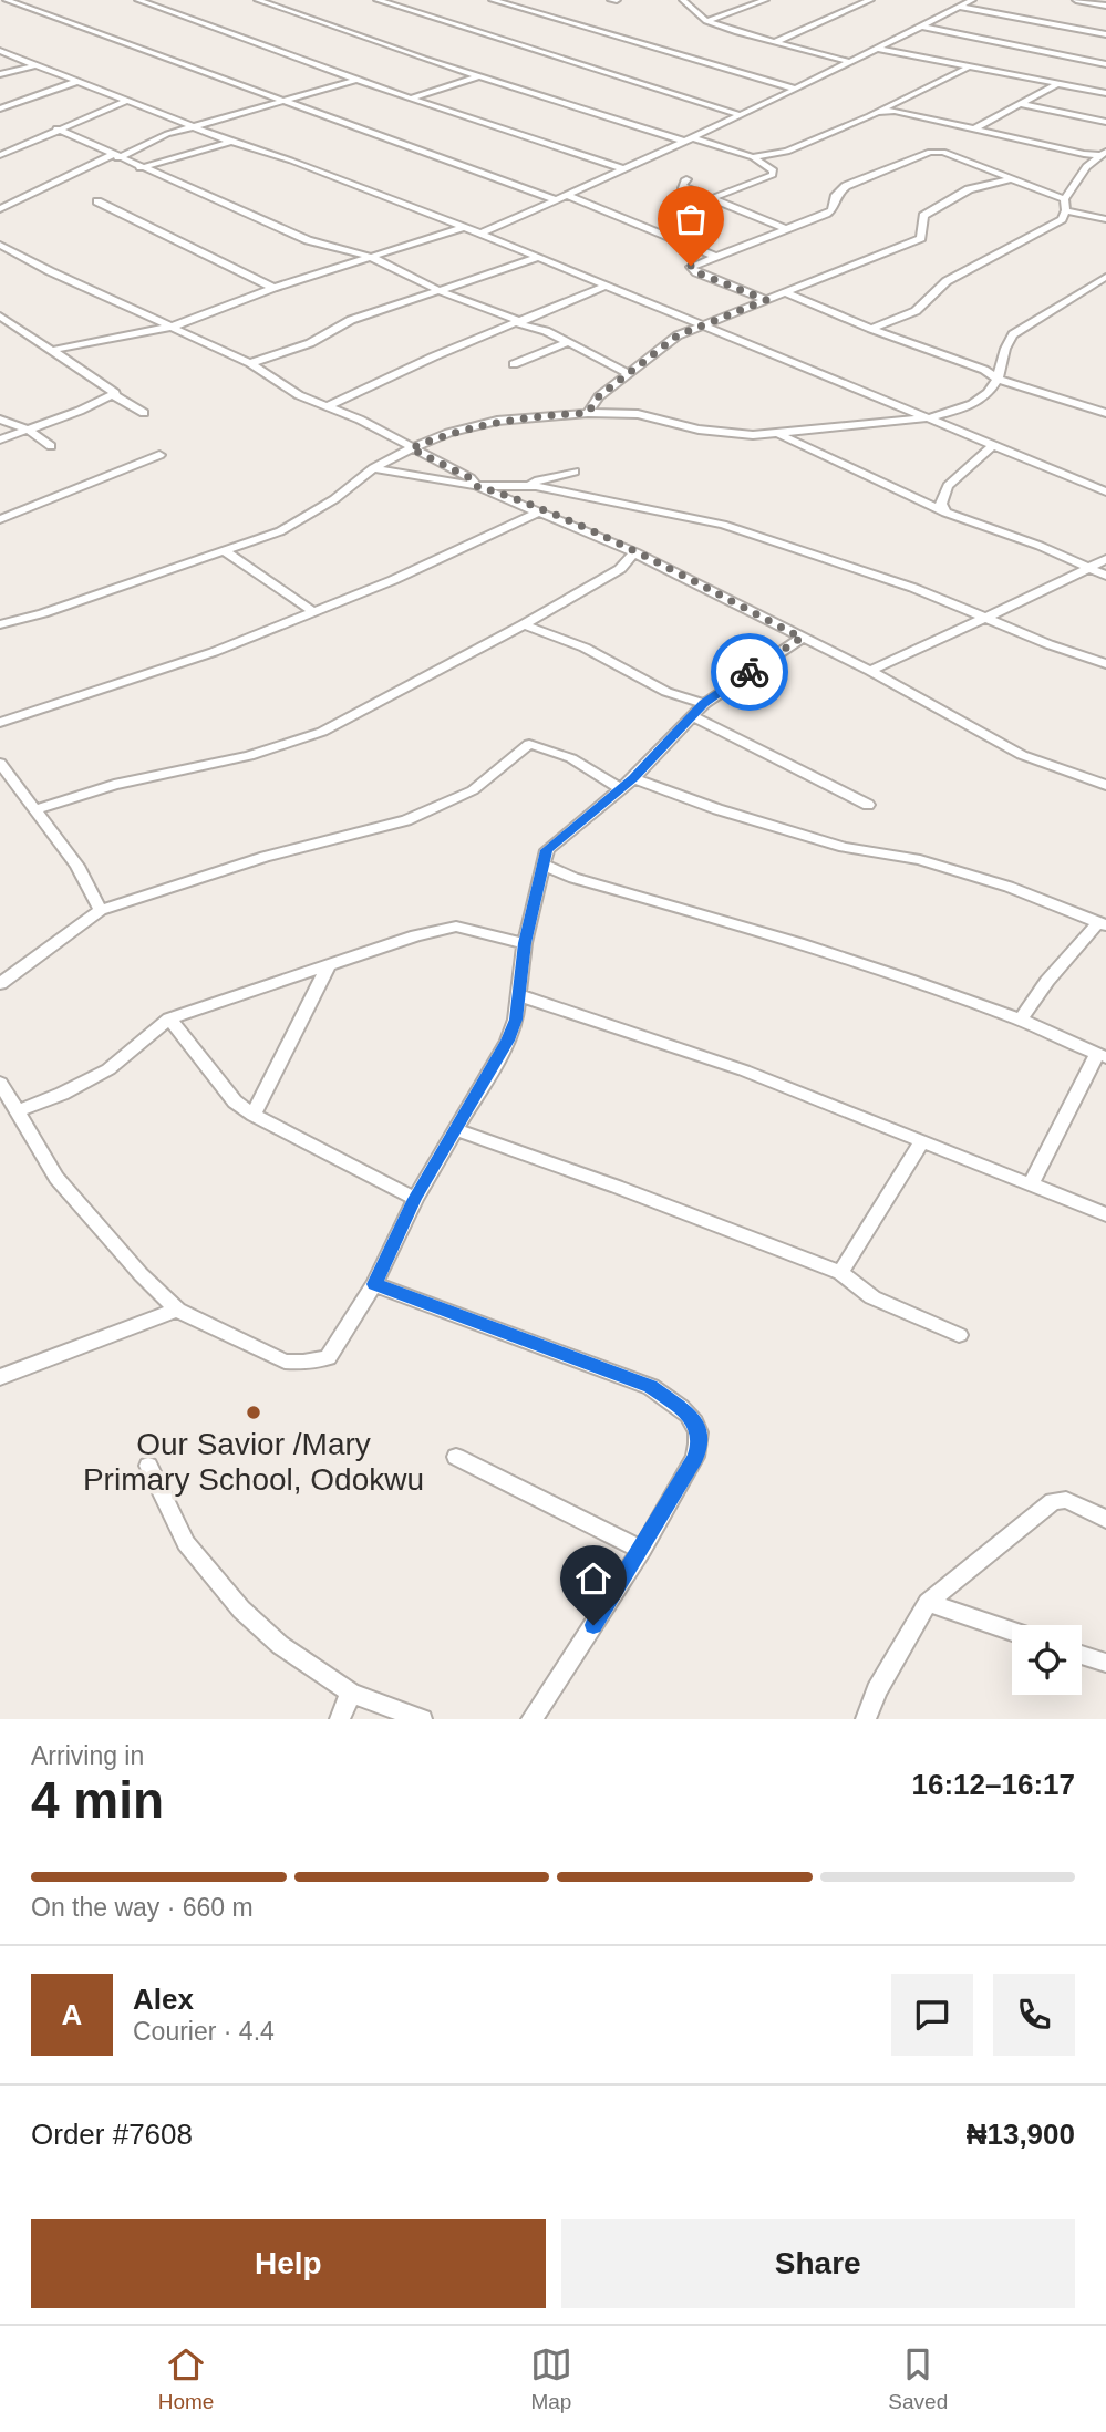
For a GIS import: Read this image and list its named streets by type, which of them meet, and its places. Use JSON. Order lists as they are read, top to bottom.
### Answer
{
  "places": ["Our Savior /Mary Primary School, Odokwu"],
  "page": {
    "heading": ["4 min", "Arriving in", "16:12–16:17"],
    "panel": [
      "Alex",
      "Courier · 4.4",
      "Order #7608",
      "₦13,900"
    ],
    "bar": "On the way · 660 m",
    "round": "A",
    "buttons": ["Help", "Share"],
    "tabs": ["Home", "Map", "Saved"]
  }
}
